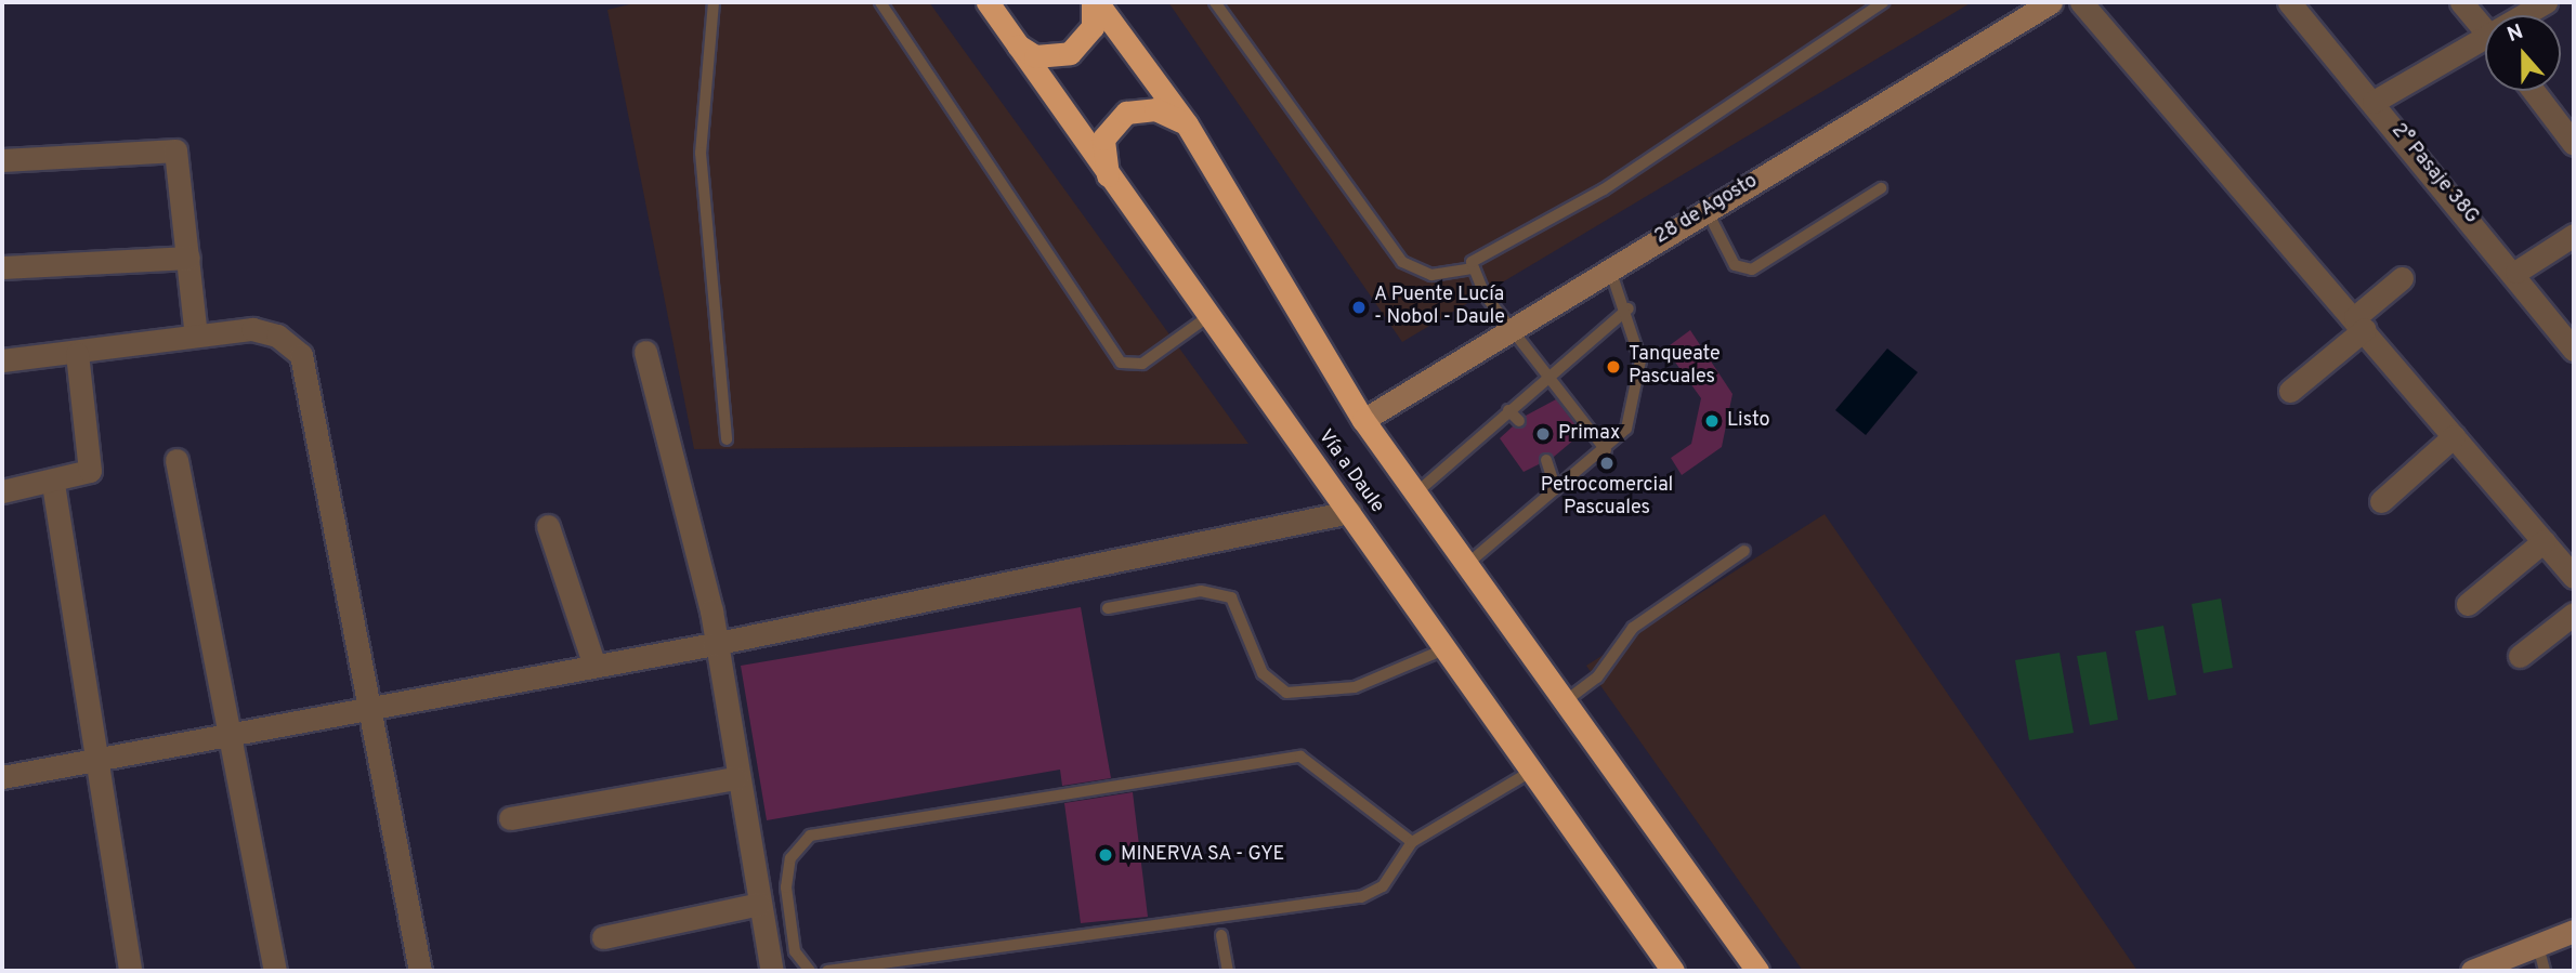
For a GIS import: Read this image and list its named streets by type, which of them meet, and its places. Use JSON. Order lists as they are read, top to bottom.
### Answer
{
  "streets": {
    "highway": ["Vía a Daule"],
    "street": ["2° Pasaje 38G", "28 de Agosto"]
  },
  "crossings": [
    ["28 de Agosto", "Vía a Daule"]
  ],
  "places": [
    "A Puente Lucía - Nobol - Daule",
    "Tanqueate Pascuales",
    "Listo",
    "Primax",
    "Petrocomercial Pascuales",
    "MINERVA SA - GYE"
  ],
  "north": "top"
}
